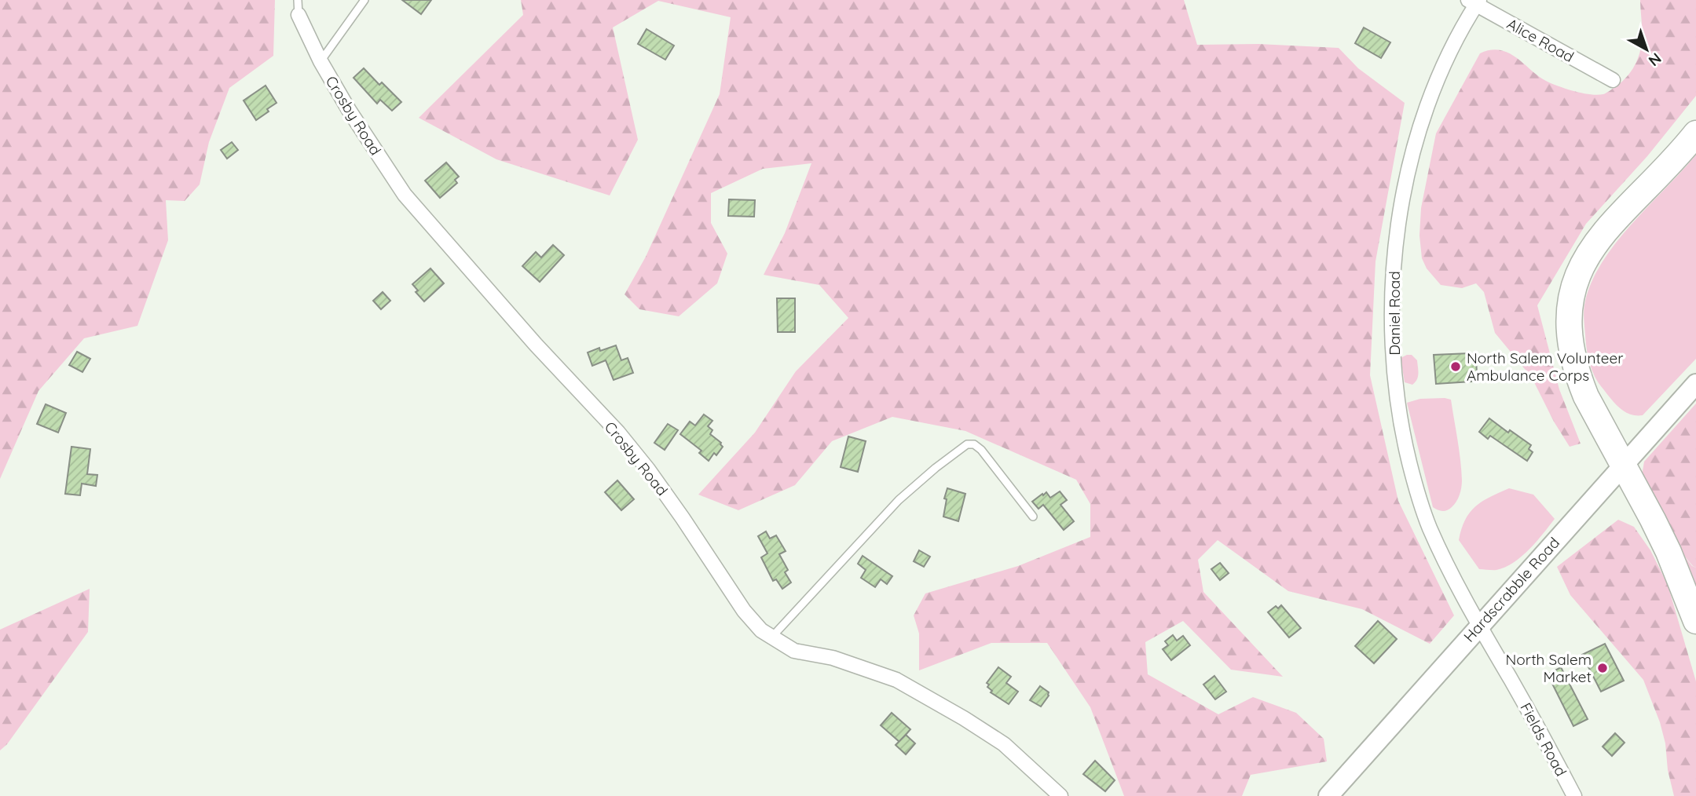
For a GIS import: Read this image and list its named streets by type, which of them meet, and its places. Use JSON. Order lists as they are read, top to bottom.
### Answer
{
  "streets": {
    "street": [
      "Alice Road",
      "Crosby Road",
      "Daniel Road",
      "Hardscrabble Road",
      "Fields Road"
    ]
  },
  "crossings": [
    ["Alice Road", "Daniel Road"],
    ["Daniel Road", "Hardscrabble Road"],
    ["Daniel Road", "Fields Road"],
    ["Hardscrabble Road", "Fields Road"]
  ],
  "places": ["North Salem Volunteer Ambulance Corps", "North Salem Market"],
  "north": "bottom right"
}
